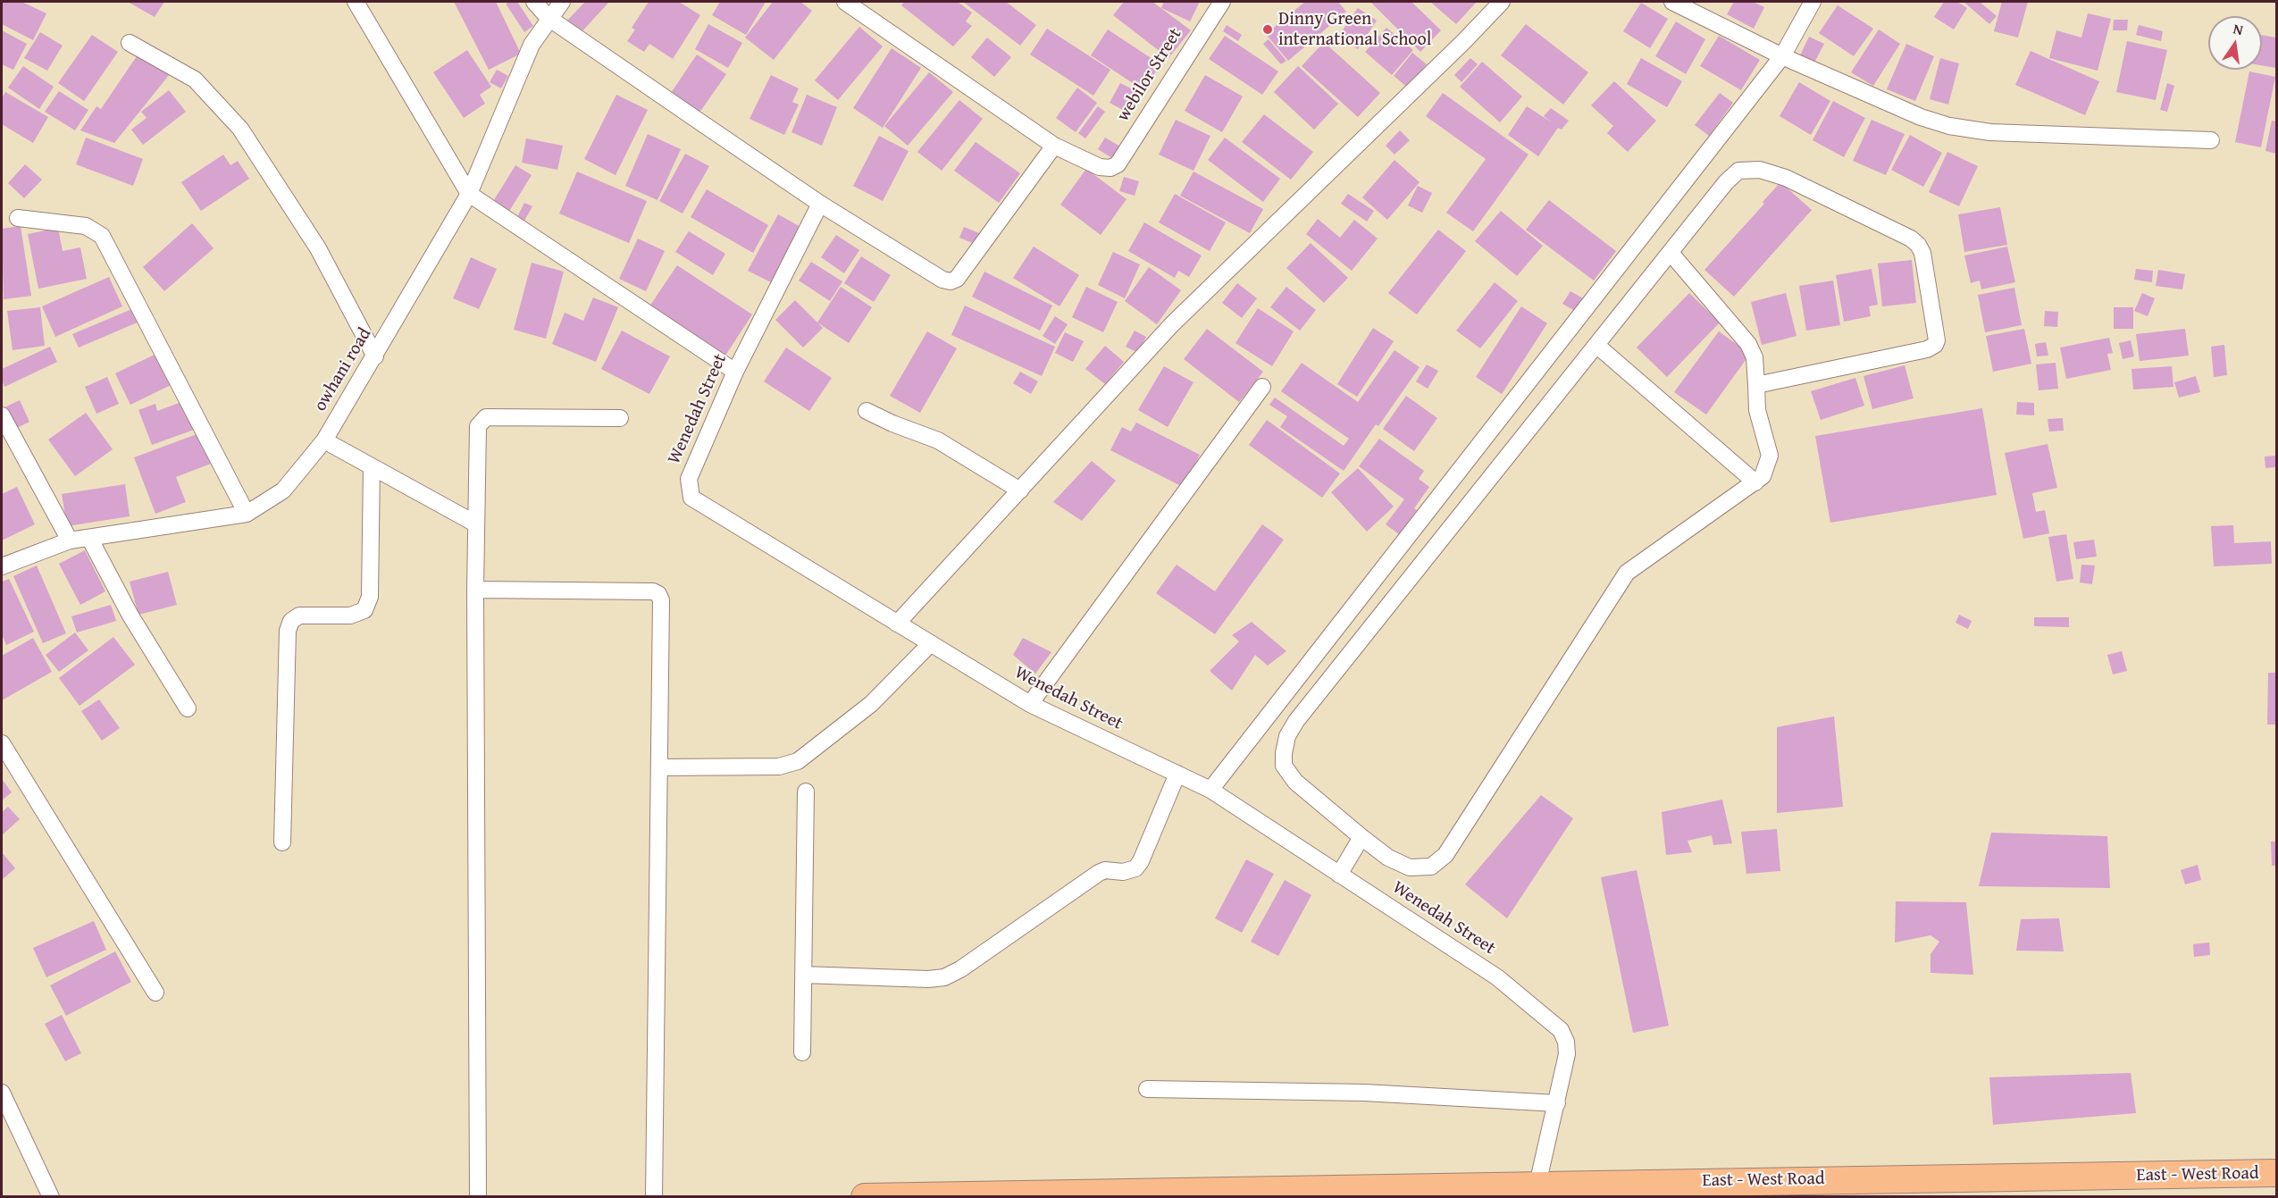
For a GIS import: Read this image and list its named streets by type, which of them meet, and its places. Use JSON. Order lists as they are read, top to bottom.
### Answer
{
  "streets": {
    "main road": ["East - West Road"],
    "street": ["webilor Street", "owhani road", "Wenedah Street"]
  },
  "crossings": [
    ["Wenedah Street", "East - West Road"]
  ],
  "places": ["Dinny Green international School"],
  "north": "top"
}
